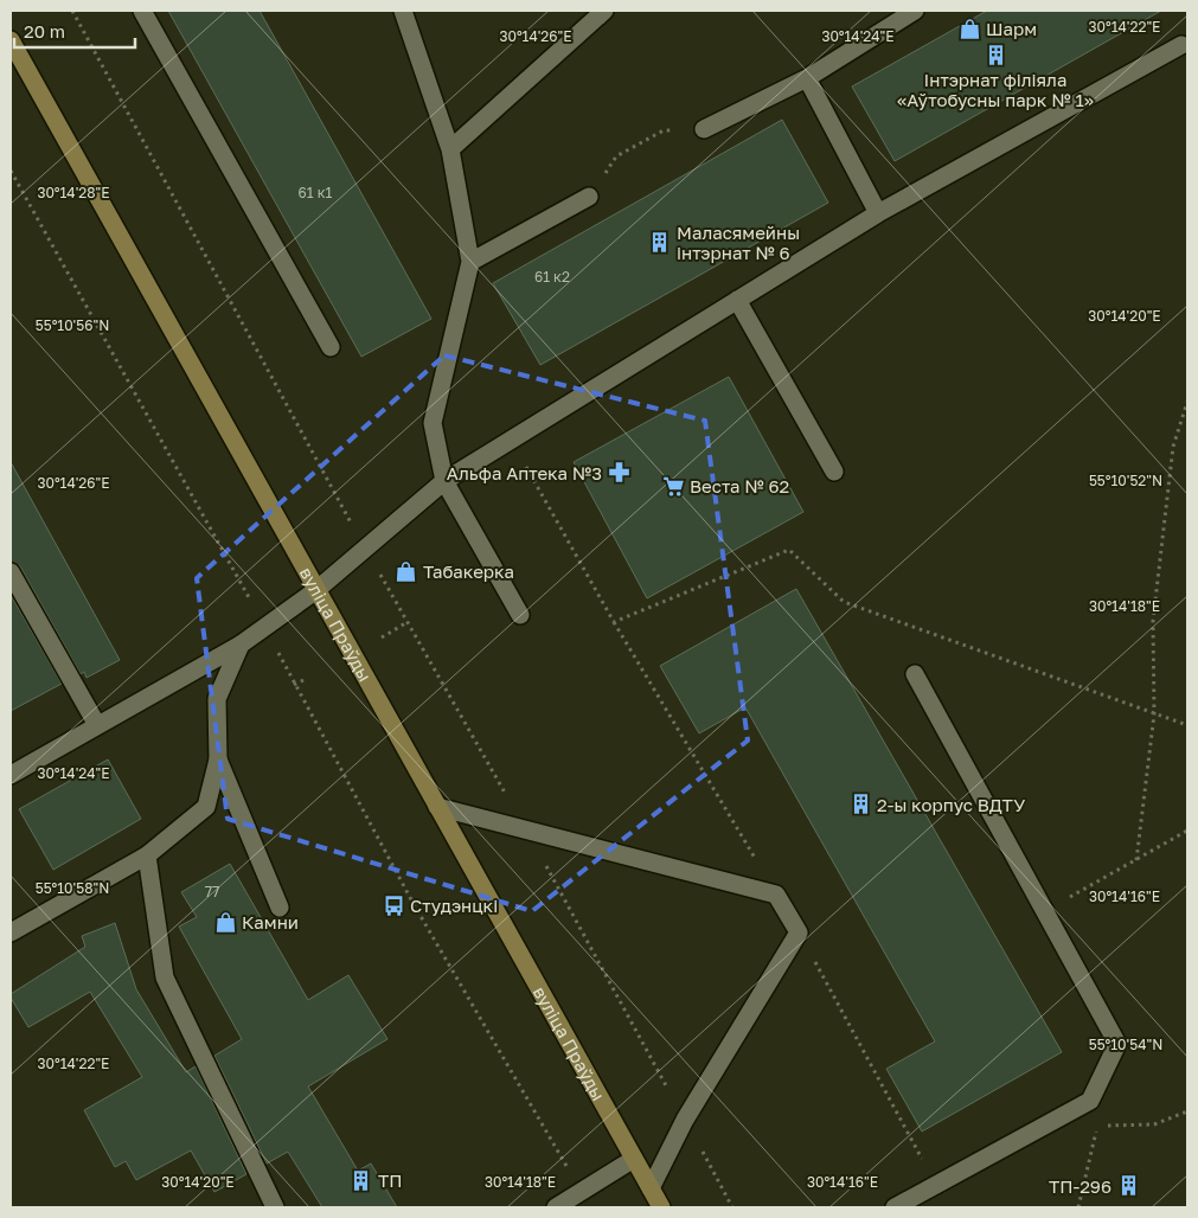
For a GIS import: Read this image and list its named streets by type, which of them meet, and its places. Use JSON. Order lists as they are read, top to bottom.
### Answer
{
  "streets": {
    "main road": ["вуліца Праўды"]
  },
  "places": {
    "shop": ["Шарм", "Табакерка", "Камни"],
    "building": [
      "Інтэрнат філіяла «Аўтобусны парк № 1»",
      "Маласямейны інтэрнат № 6",
      "2-ы корпус ВДТУ",
      "ТП",
      "ТП-296"
    ],
    "pharmacy": ["Альфа Аптека №3"],
    "supermarket": ["Веста № 62"],
    "bus stop": ["Студэнцкі"]
  },
  "house_numbers": ["61 к1", "61 к2", "77"],
  "scale_bar": "20 m",
  "coordinates": [
    "30°14'22\"E",
    "30°14'26\"E",
    "30°14'24\"E",
    "30°14'28\"E",
    "30°14'20\"E",
    "55°10'56\"N",
    "55°10'52\"N",
    "30°14'18\"E",
    "55°10'58\"N",
    "30°14'16\"E",
    "55°10'54\"N"
  ]
}
